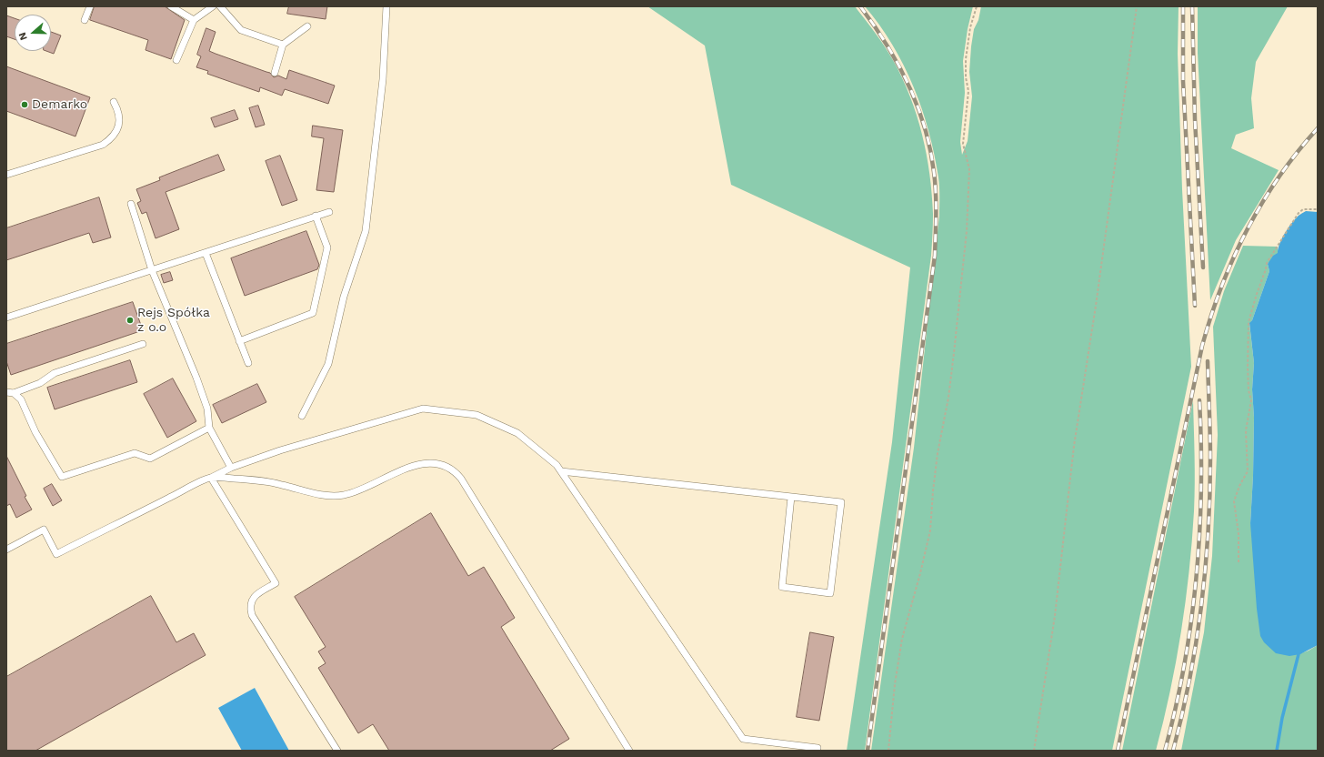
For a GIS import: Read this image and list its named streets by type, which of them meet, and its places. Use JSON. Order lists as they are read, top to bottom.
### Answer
{
  "places": ["Demarko", "Rejs Spółka z o.o"],
  "north": "left"
}
